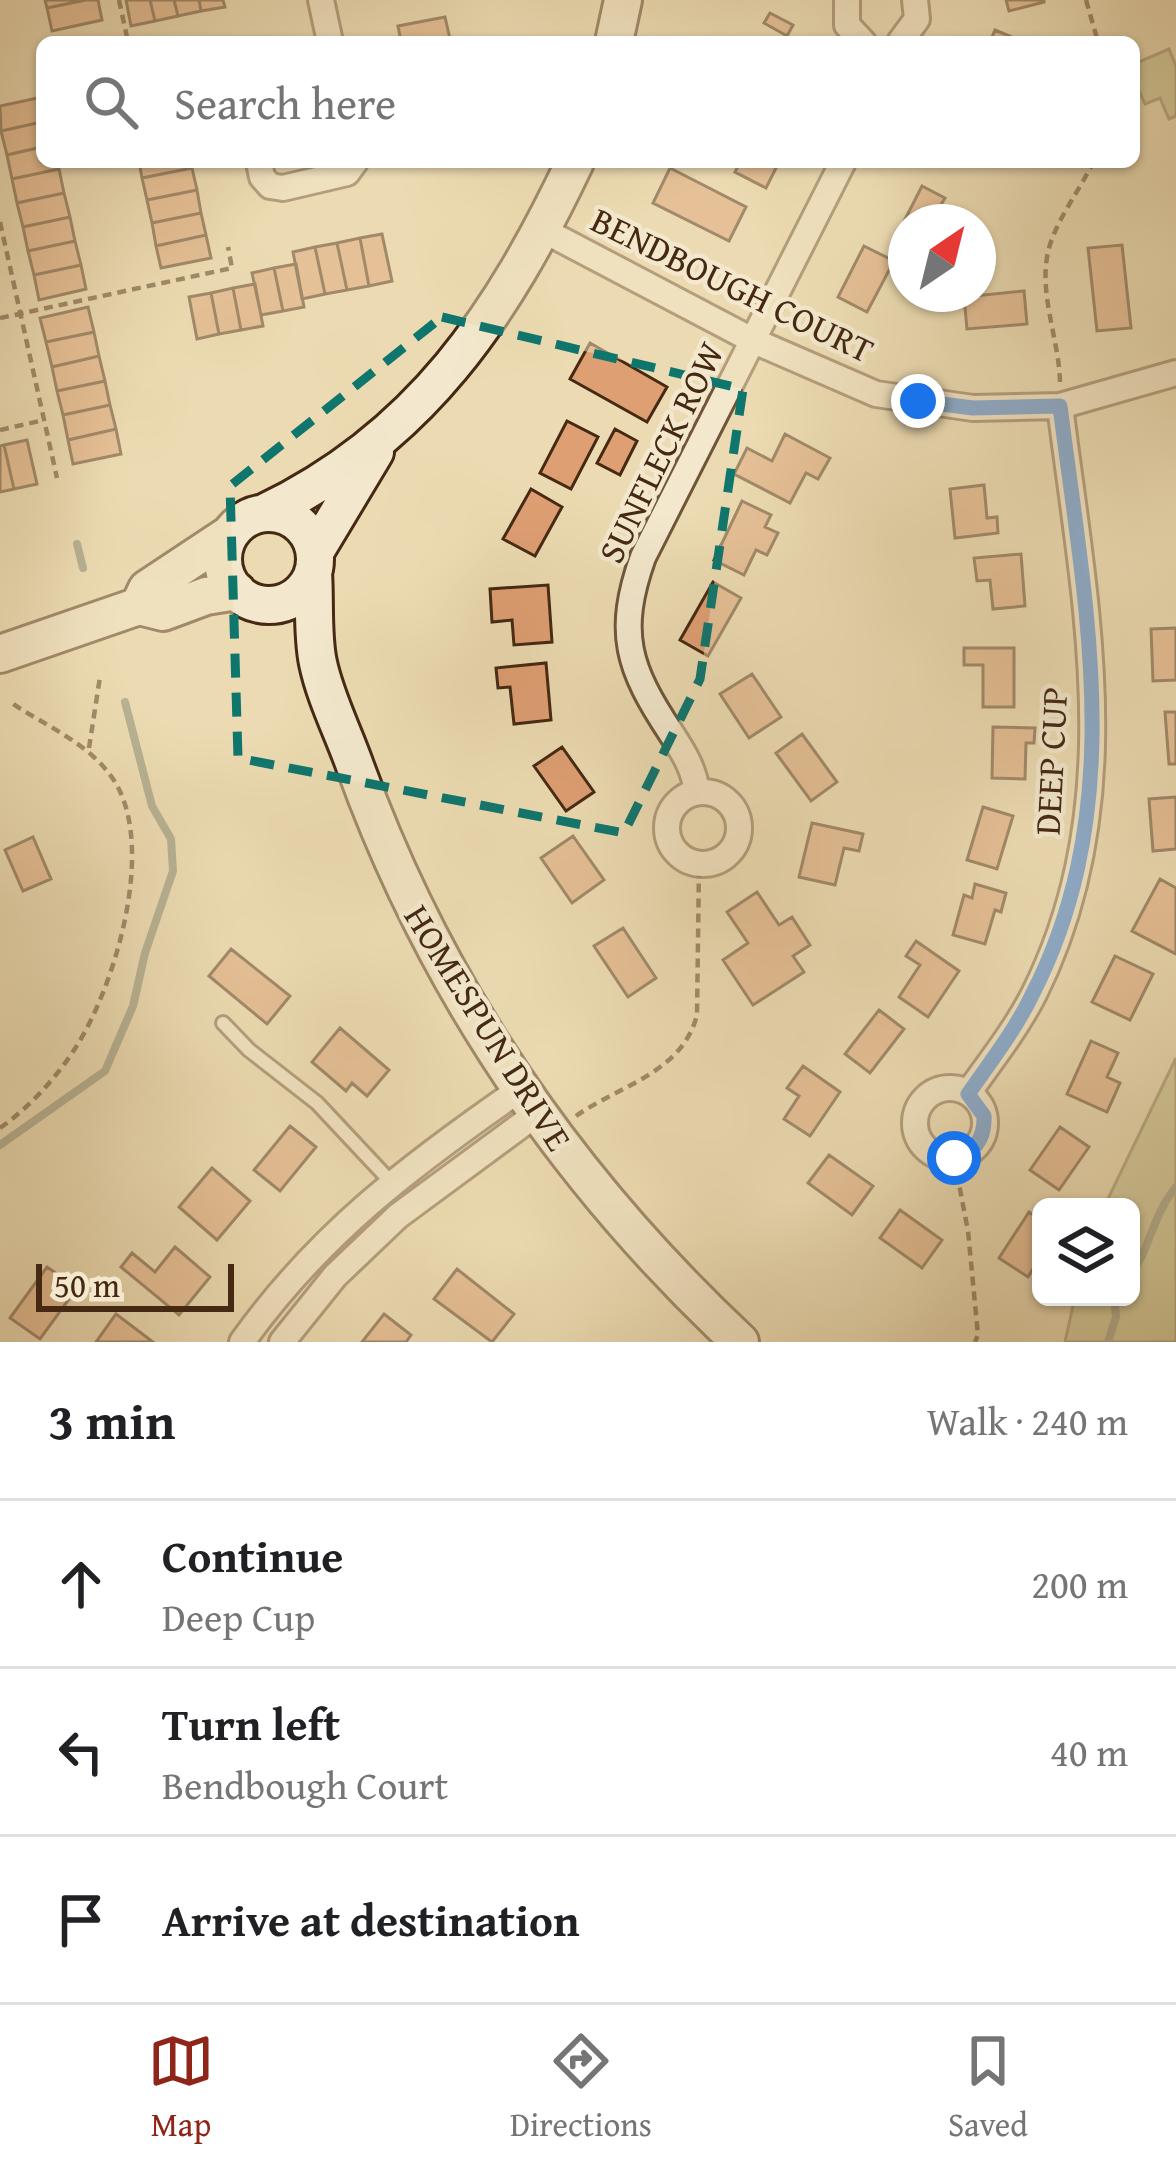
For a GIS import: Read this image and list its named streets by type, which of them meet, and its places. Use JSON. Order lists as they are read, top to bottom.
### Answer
{
  "streets": {
    "street": [
      "BENDBOUGH COURT",
      "SUNFLECK ROW",
      "DEEP CUP",
      "HOMESPUN DRIVE"
    ]
  },
  "crossings": [
    ["BENDBOUGH COURT", "SUNFLECK ROW"],
    ["BENDBOUGH COURT", "DEEP CUP"]
  ],
  "scale_bar": "50 m",
  "north": "top right",
  "page": {
    "search": "Search here",
    "scale": "50 m",
    "heading": ["3 min", "Walk · 240 m"],
    "list": [
      ["Continue", "Deep Cup", "200 m"],
      ["Turn left", "Bendbough Court", "40 m"],
      "Arrive at destination"
    ],
    "nav": ["Map", "Directions", "Saved"]
  }
}
